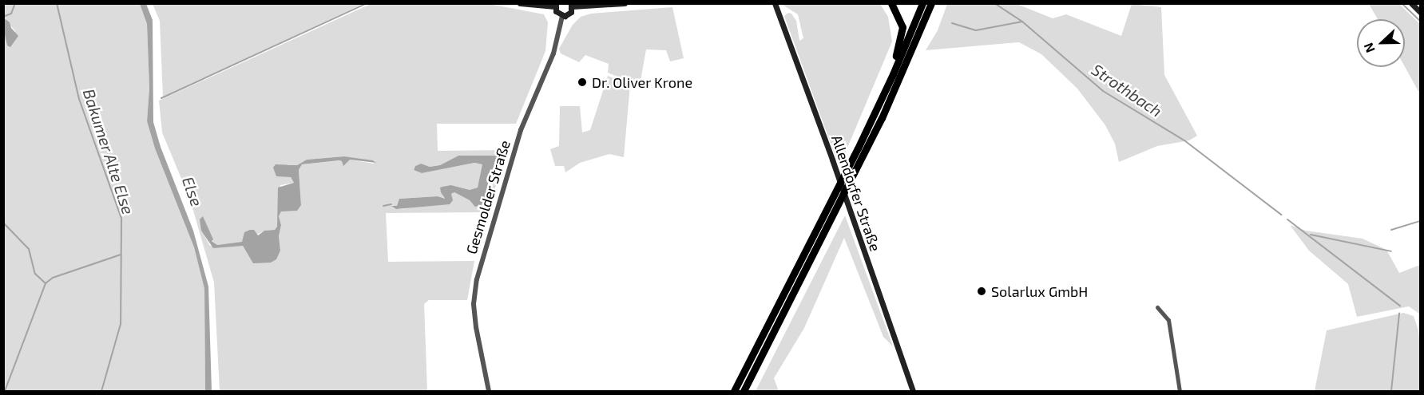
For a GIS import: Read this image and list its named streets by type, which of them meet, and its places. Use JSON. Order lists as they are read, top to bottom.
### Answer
{
  "streets": {
    "main road": ["Allendorfer Straße"],
    "street": ["Gesmolder Straße"]
  },
  "water": ["Strothbach", "Bakumer Alte Else", "Else"],
  "places": ["Dr. Oliver Krone", "Solarlux GmbH"],
  "north": "left"
}
